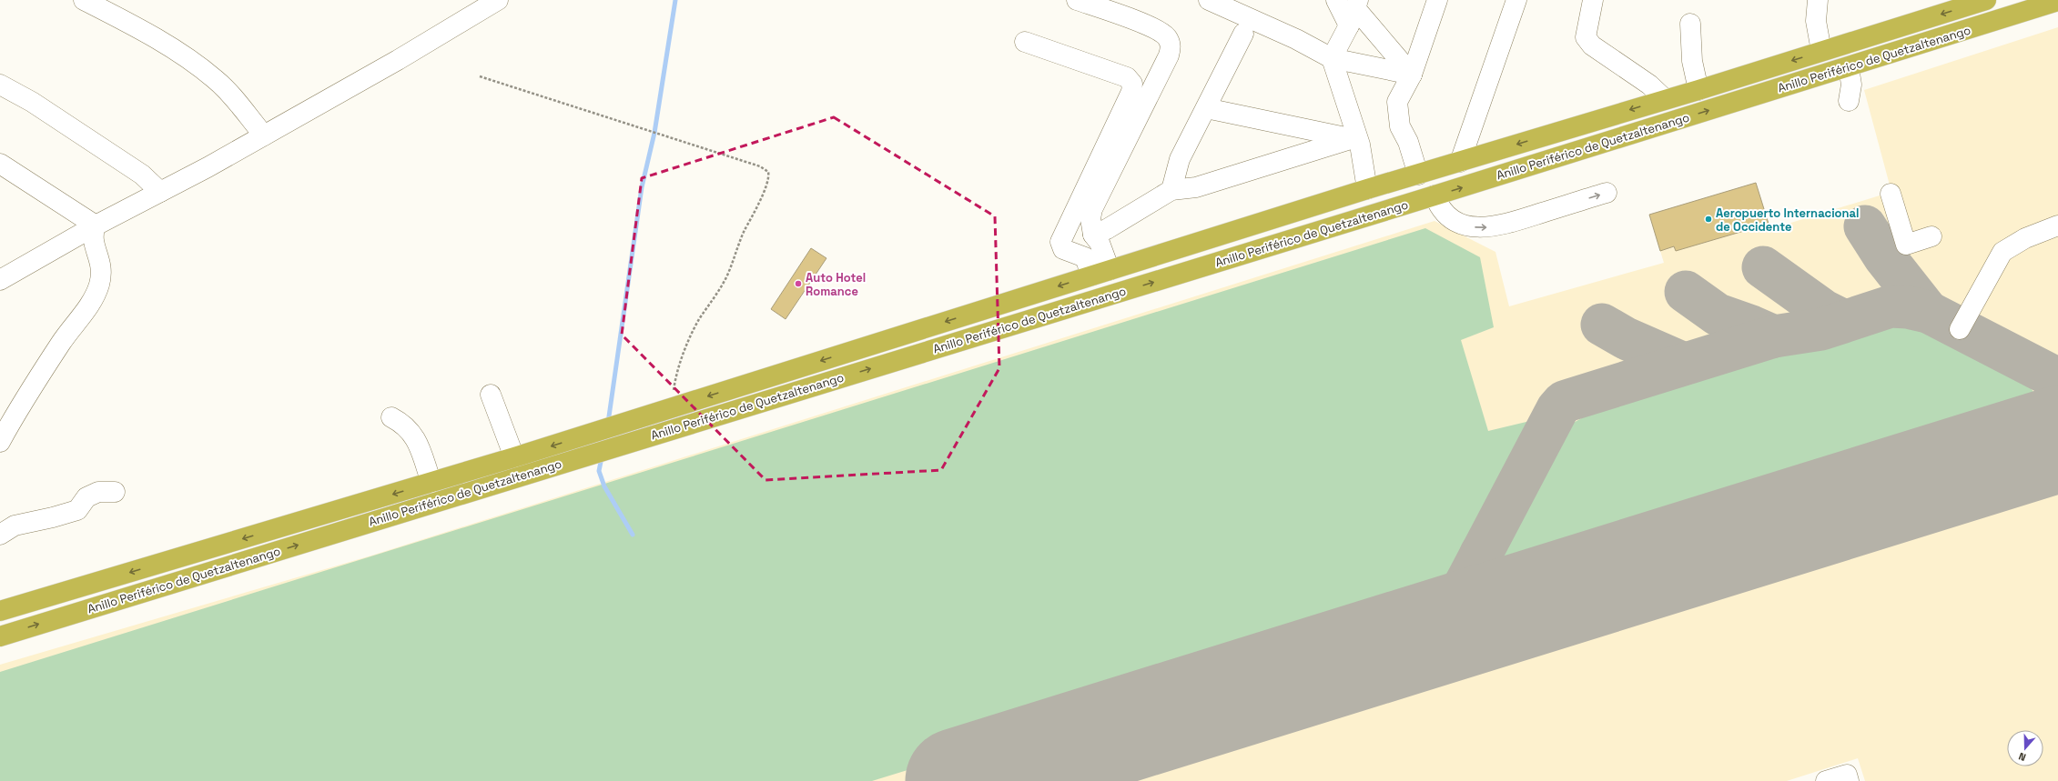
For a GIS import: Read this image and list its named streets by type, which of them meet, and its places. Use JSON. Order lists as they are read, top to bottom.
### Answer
{
  "streets": {
    "highway": ["Anillo Periférico de Quetzaltenango"]
  },
  "places": ["Aeropuerto Internacional de Occidente", "Auto Hotel Romance"],
  "north": "bottom"
}
